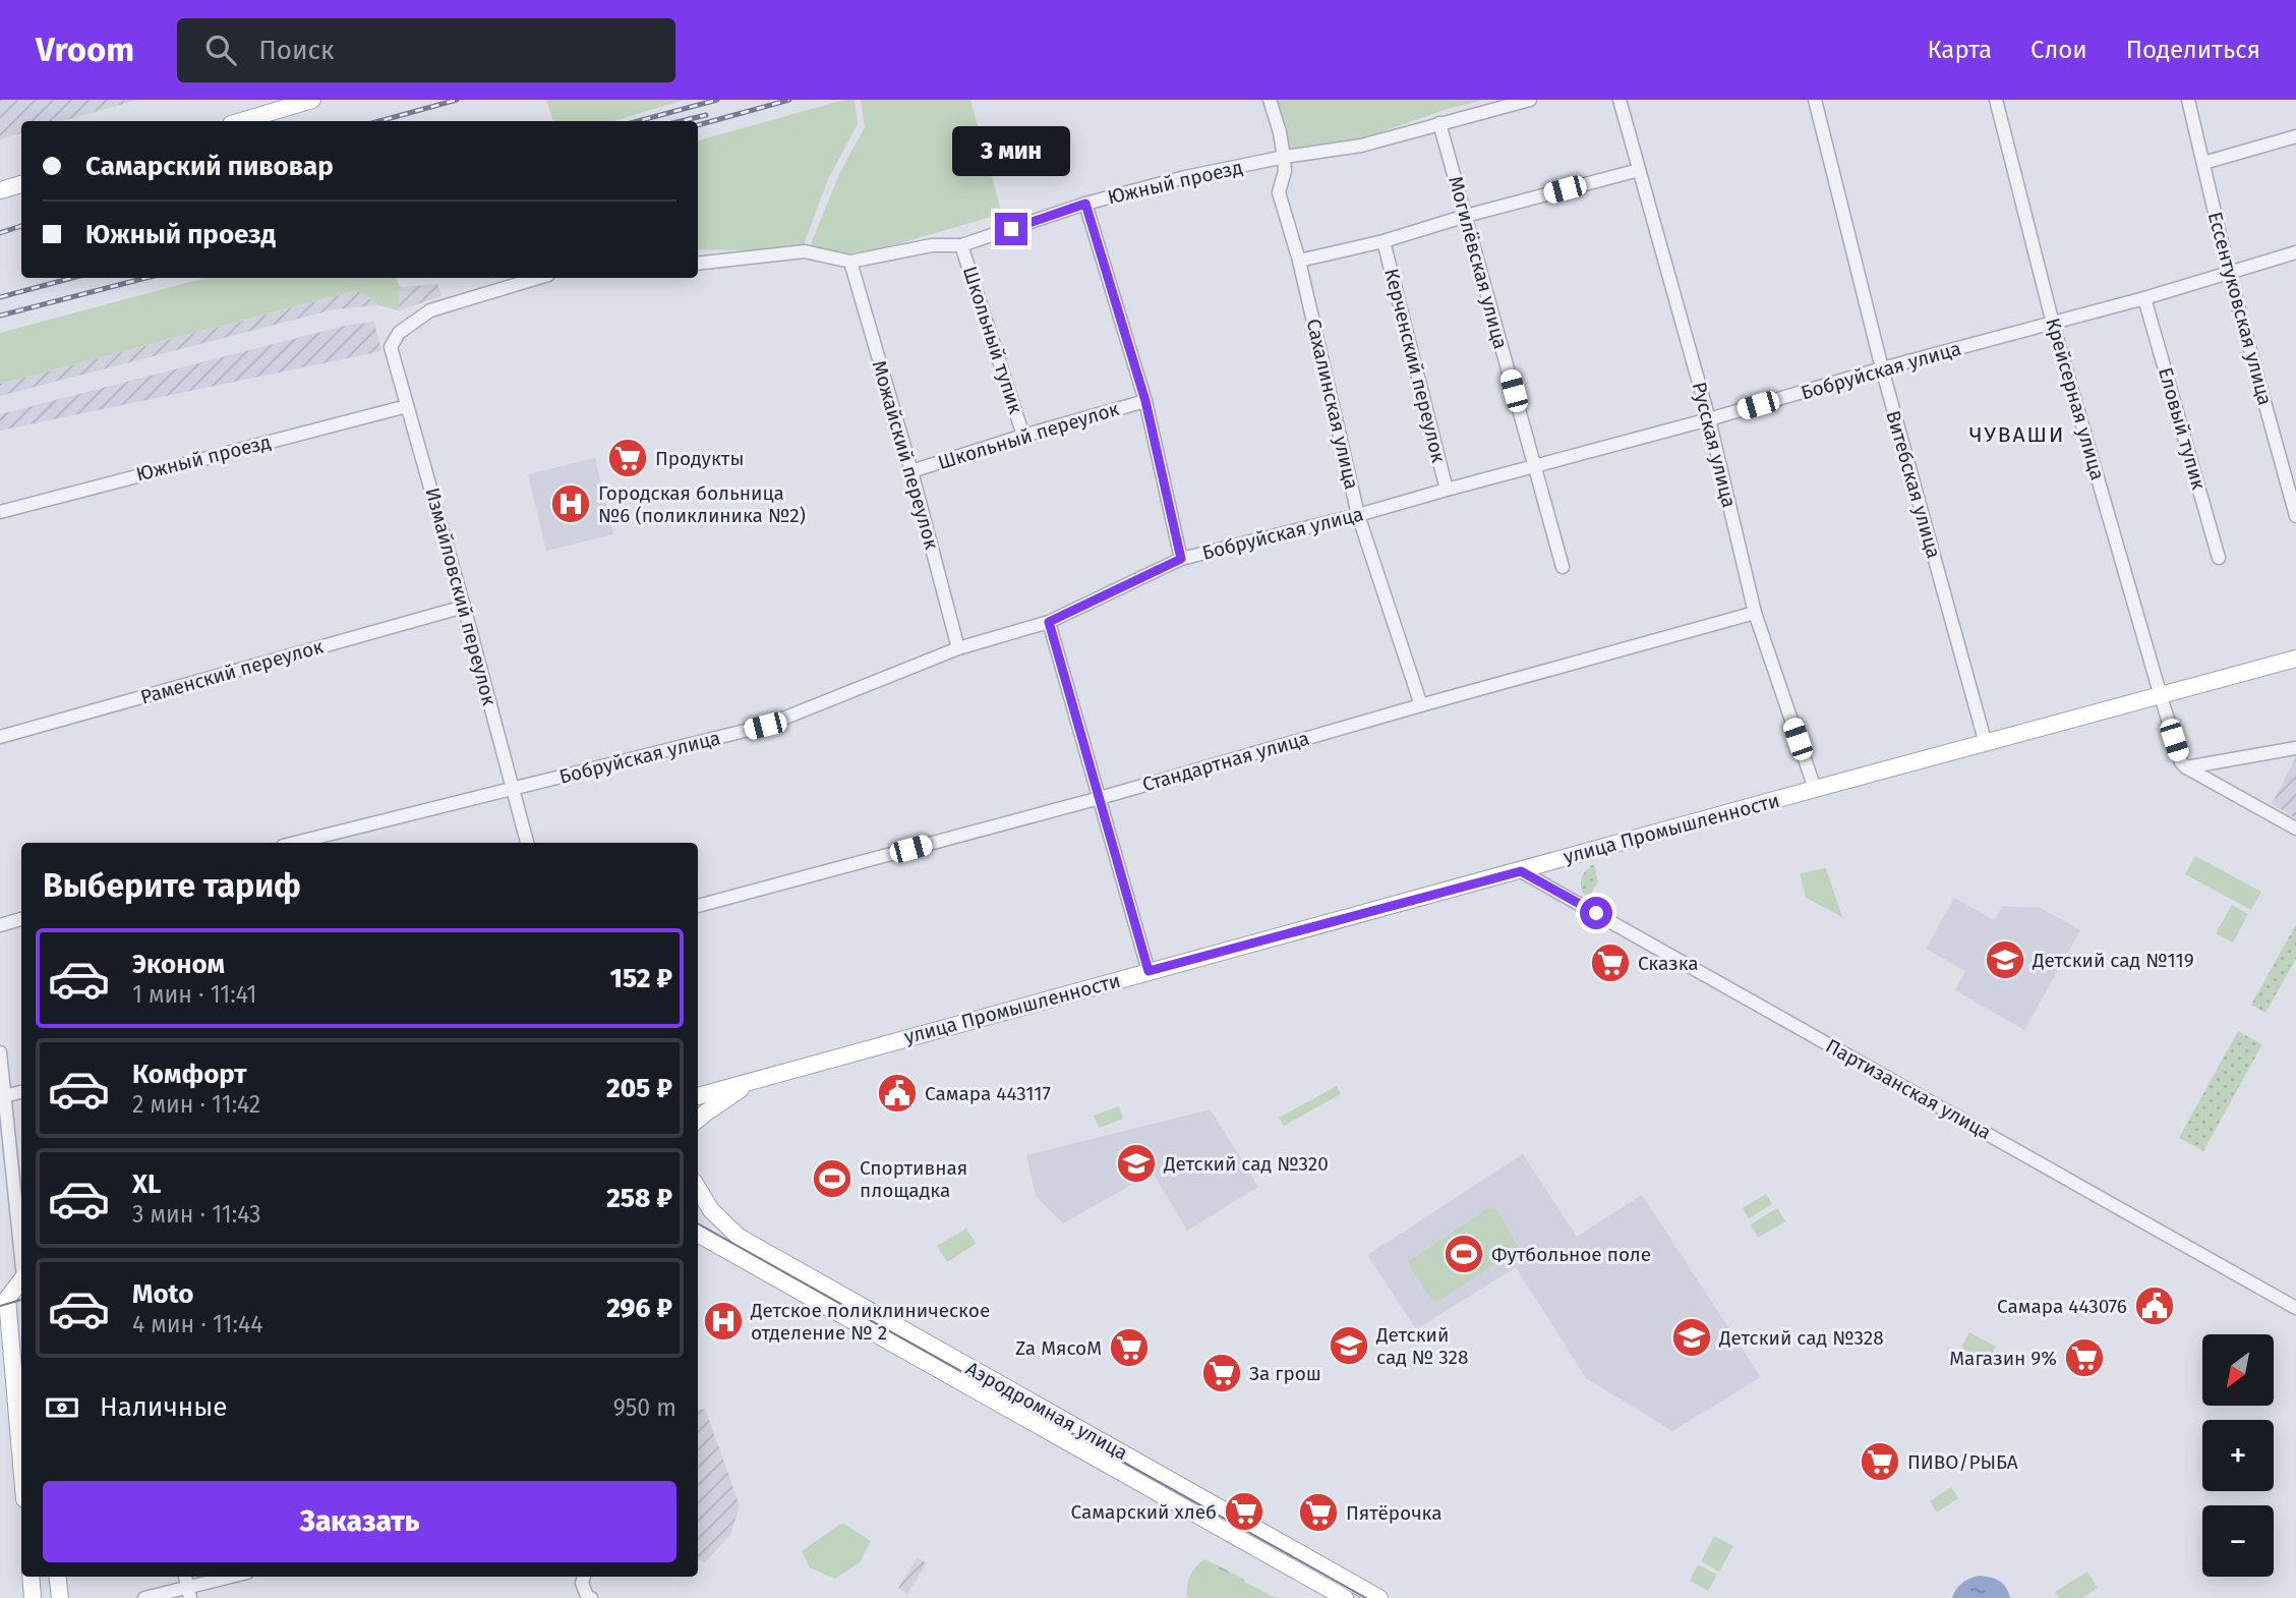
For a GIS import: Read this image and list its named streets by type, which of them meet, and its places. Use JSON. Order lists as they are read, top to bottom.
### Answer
{
  "streets": {
    "main road": ["улица Промышленности", "Аэродромная улица"],
    "street": [
      "Южный проезд",
      "Могилёвская улица",
      "Ессентуковская улица",
      "Школьный тупик",
      "Керченский переулок",
      "Бобруйская улица",
      "Крейсерная улица",
      "Сахалинская улица",
      "Еловый тупик",
      "Школьный переулок",
      "Русская улица",
      "Можайский переулок",
      "Витебская улица",
      "Измайловский переулок",
      "Раменский переулок",
      "Стандартная улица",
      "Партизанская улица"
    ]
  },
  "crossings": [
    ["Южный проезд", "Могилёвская улица"],
    ["Южный проезд", "Школьный тупик"],
    ["Южный проезд", "Сахалинская улица"],
    ["Южный проезд", "Можайский переулок"],
    ["Южный проезд", "Измайловский переулок"],
    ["Могилёвская улица", "Бобруйская улица"],
    ["Ессентуковская улица", "Бобруйская улица"],
    ["Школьный тупик", "Школьный переулок"],
    ["Керченский переулок", "Бобруйская улица"],
    ["Бобруйская улица", "Крейсерная улица"],
    ["Бобруйская улица", "Сахалинская улица"],
    ["Бобруйская улица", "Еловый тупик"],
    ["Бобруйская улица", "Русская улица"],
    ["Бобруйская улица", "Можайский переулок"],
    ["Бобруйская улица", "Витебская улица"],
    ["Бобруйская улица", "Измайловский переулок"],
    ["Крейсерная улица", "улица Промышленности"],
    ["Сахалинская улица", "Стандартная улица"],
    ["Школьный переулок", "Можайский переулок"],
    ["Русская улица", "Стандартная улица"],
    ["Русская улица", "улица Промышленности"],
    ["Витебская улица", "улица Промышленности"],
    ["Измайловский переулок", "Раменский переулок"],
    ["улица Промышленности", "Партизанская улица"]
  ],
  "districts": ["ЧУВАШИ"],
  "places": {
    "supermarket": [
      "Продукты",
      "Сказка",
      "Za МясоМ",
      "Магазин 9%",
      "За грош",
      "ПИВО/РЫБА",
      "Самарский хлеб",
      "Пятёрочка"
    ],
    "hospital": ["Городская больница №6 (поликлиника №2)", "Детское поликлиническое отделение № 2"],
    "school or university": [
      "Детский сад №119",
      "Детский сад №320",
      "Детский сад №328",
      "Детский сад № 328"
    ],
    "public building": ["Самара 443117", "Самара 443076"],
    "sports": ["Спортивная площадка", "Футбольное поле"]
  },
  "north": "bottom left",
  "page": {
    "header": "Vroom",
    "search": "Поиск",
    "nav": ["Карта", "Слои", "Поделиться"],
    "banner": ["Самарский пивовар", "Южный проезд"],
    "bubble": "3 мин",
    "heading": "Выберите тариф",
    "list": [
      {
        "name": "Эконом",
        "note": "1 мин · 11:41",
        "value": "152 ₽"
      },
      {
        "name": "Комфорт",
        "note": "2 мин · 11:42",
        "value": "205 ₽"
      },
      {
        "name": "XL",
        "note": "3 мин · 11:43",
        "value": "258 ₽"
      },
      {
        "name": "Moto",
        "note": "4 мин · 11:44",
        "value": "296 ₽"
      }
    ],
    "map_buttons": ["+", "−"],
    "pay": ["Наличные", "950 m"],
    "buttons": "Заказать"
  }
}
